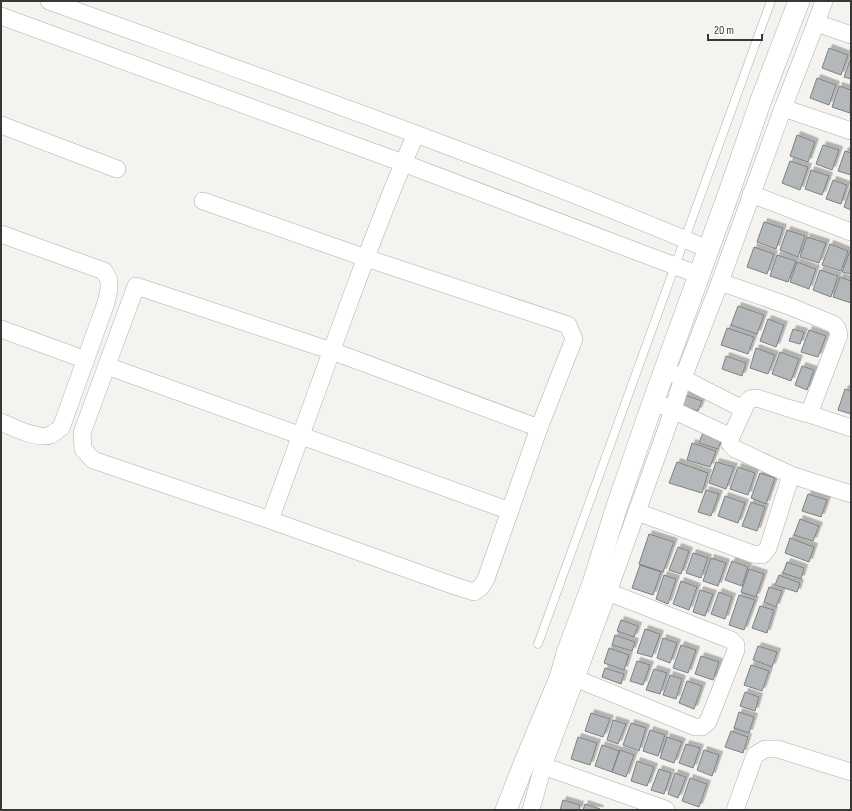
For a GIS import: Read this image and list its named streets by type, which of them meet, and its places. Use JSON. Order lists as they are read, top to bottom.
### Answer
{
  "scale_bar": "20 m"
}
